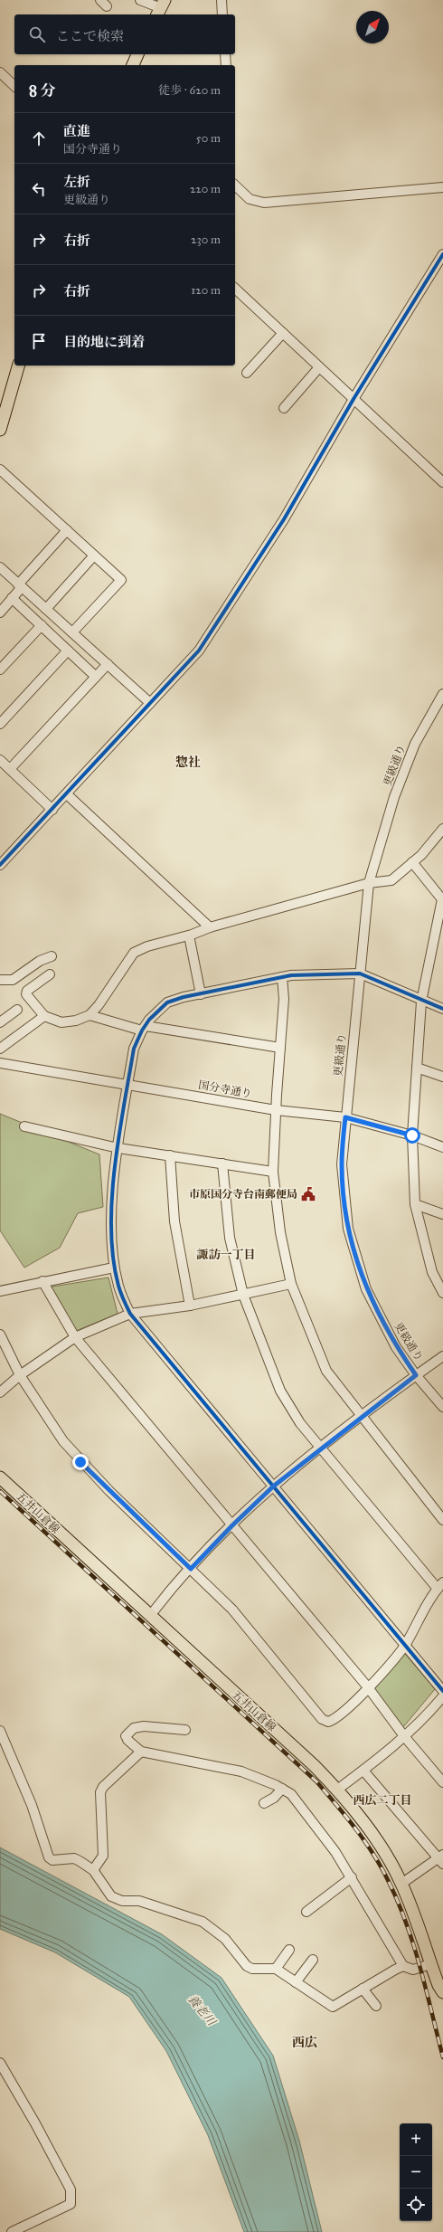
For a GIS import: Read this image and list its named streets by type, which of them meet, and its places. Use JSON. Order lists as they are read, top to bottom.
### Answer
{
  "streets": {
    "main road": ["五井山倉線"],
    "street": ["更級通り", "国分寺通り"]
  },
  "crossings": [
    ["更級通り", "国分寺通り"]
  ],
  "districts": [
    "惣社",
    "諏訪一丁目",
    "西広二丁目",
    "西広"
  ],
  "water": ["養老川"],
  "places": {
    "public building": ["市原国分寺台南郵便局"]
  },
  "north": "top right",
  "page": {
    "search": "ここで検索",
    "heading": ["8 分", "徒歩 · 620 m"],
    "list": [
      ["直進", "国分寺通り", "50 m"],
      ["左折", "更級通り", "220 m"],
      ["右折", "230 m"],
      ["右折", "120 m"],
      "目的地に到着"
    ],
    "map_buttons": ["+", "−"]
  }
}
